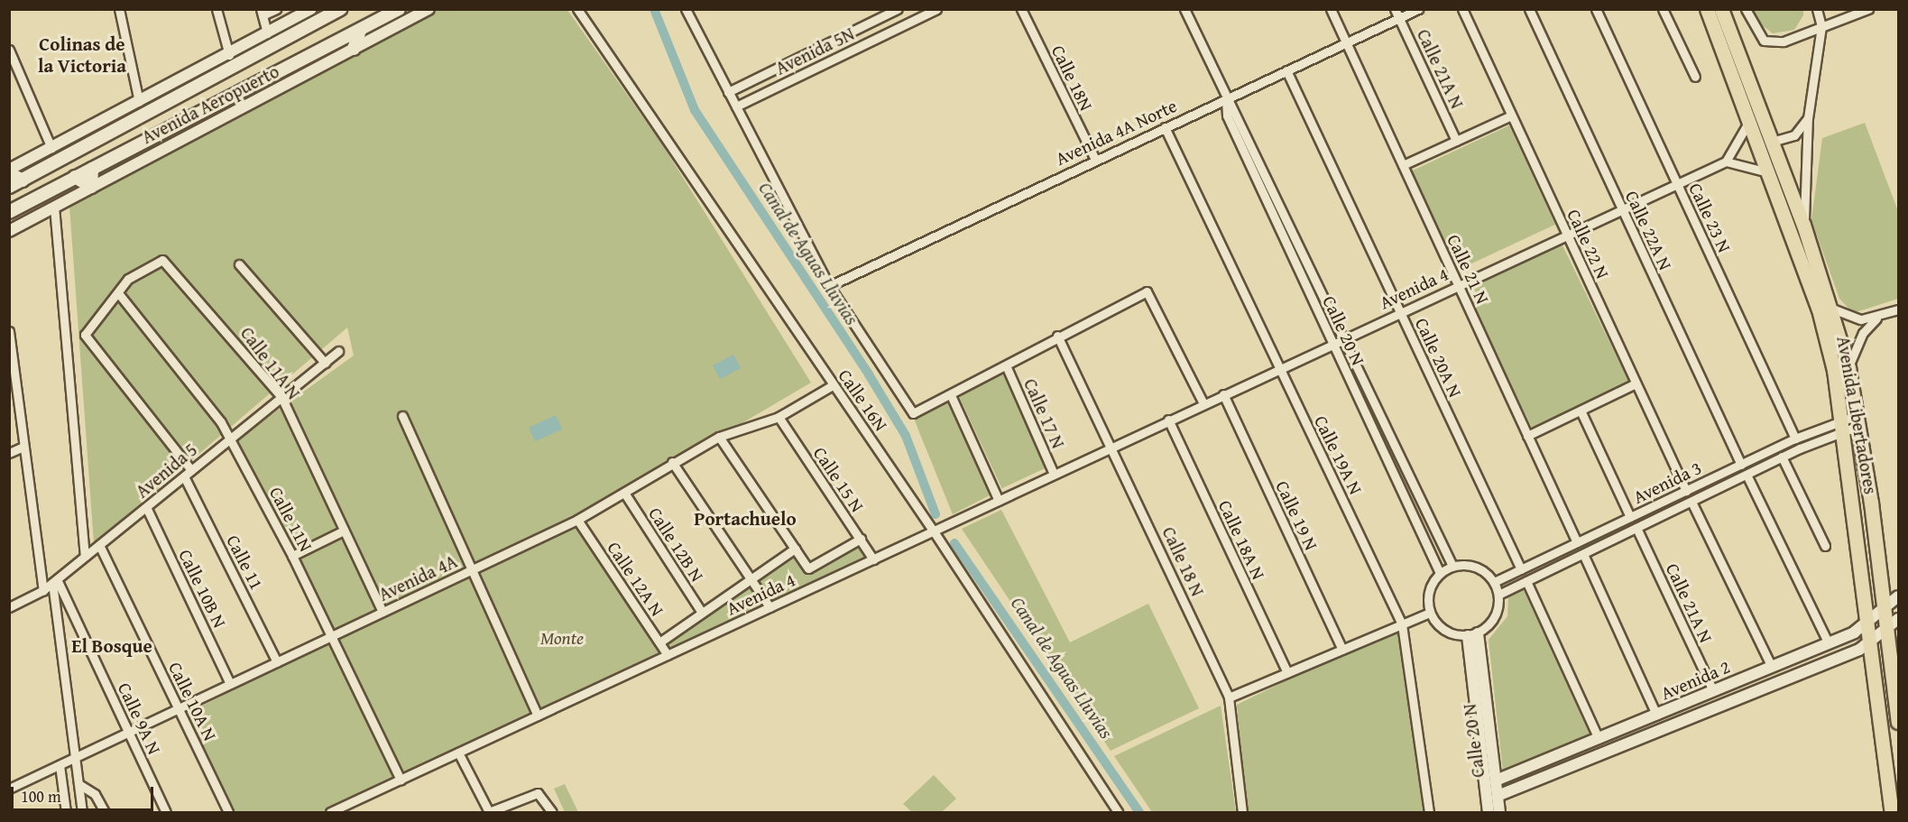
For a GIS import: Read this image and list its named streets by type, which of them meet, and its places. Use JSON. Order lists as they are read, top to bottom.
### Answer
{
  "streets": {
    "main road": ["Avenida Aeropuerto", "Avenida Libertadores"],
    "street": [
      "Avenida 5N",
      "Calle 21A N",
      "Calle 18N",
      "Avenida 4A Norte",
      "Calle 23 N",
      "Calle 22A N",
      "Calle 22 N",
      "Calle 21 N",
      "Avenida 4",
      "Calle 20 N",
      "Calle 20A N",
      "Calle 11A N",
      "Calle 16N",
      "Calle 17 N",
      "Calle 19A N",
      "Avenida 5",
      "Calle 15 N",
      "Avenida 3",
      "Calle 19 N",
      "Calle 11N",
      "Calle 18A N",
      "Calle 12B N",
      "Calle 18 N",
      "Calle 11",
      "Avenida 4A",
      "Calle 12A N",
      "Calle 10B N",
      "Avenida 2",
      "Calle 10A N",
      "Calle 9A N"
    ]
  },
  "crossings": [
    ["Calle 21A N", "Avenida 4A Norte"],
    ["Calle 21A N", "Avenida 3"],
    ["Calle 21A N", "Avenida 2"],
    ["Calle 18N", "Avenida 4A Norte"],
    ["Avenida 4A Norte", "Calle 21 N"],
    ["Avenida 4A Norte", "Calle 20 N"],
    ["Avenida 4A Norte", "Calle 20A N"],
    ["Avenida 4A Norte", "Calle 19A N"],
    ["Calle 23 N", "Avenida 4"],
    ["Calle 23 N", "Avenida 3"],
    ["Calle 22A N", "Avenida 4"],
    ["Calle 22A N", "Avenida 3"],
    ["Calle 22 N", "Avenida 4"],
    ["Calle 22 N", "Avenida 3"],
    ["Calle 21 N", "Avenida 4"],
    ["Calle 21 N", "Avenida 3"],
    ["Avenida 4", "Calle 20 N"],
    ["Avenida 4", "Calle 20A N"],
    ["Avenida 4", "Calle 16N"],
    ["Avenida 4", "Calle 17 N"],
    ["Avenida 4", "Avenida Libertadores"],
    ["Avenida 4", "Calle 19A N"],
    ["Avenida 4", "Calle 15 N"],
    ["Avenida 4", "Calle 19 N"],
    ["Avenida 4", "Calle 11N"],
    ["Avenida 4", "Calle 18A N"],
    ["Avenida 4", "Calle 18 N"],
    ["Avenida 4", "Calle 12A N"],
    ["Calle 20 N", "Avenida 3"],
    ["Calle 20 N", "Avenida 2"],
    ["Calle 20A N", "Avenida 3"],
    ["Calle 11A N", "Avenida 5"],
    ["Calle 11A N", "Calle 11N"],
    ["Calle 11A N", "Calle 11"],
    ["Calle 11A N", "Avenida 4A"],
    ["Calle 16N", "Avenida 4A"],
    ["Avenida Libertadores", "Avenida 3"],
    ["Avenida Libertadores", "Avenida 2"],
    ["Avenida 5", "Calle 11N"],
    ["Avenida 5", "Calle 11"],
    ["Avenida 5", "Calle 10B N"],
    ["Avenida 5", "Calle 10A N"],
    ["Avenida 5", "Calle 9A N"],
    ["Calle 15 N", "Avenida 4A"],
    ["Calle 11N", "Calle 11"],
    ["Calle 11N", "Avenida 4A"],
    ["Calle 12B N", "Avenida 4A"],
    ["Calle 11", "Avenida 4A"],
    ["Avenida 4A", "Calle 12A N"],
    ["Avenida 4A", "Calle 10B N"],
    ["Avenida 4A", "Calle 10A N"],
    ["Avenida 4A", "Calle 9A N"]
  ],
  "districts": ["Colinas de la Victoria", "Portachuelo", "El Bosque"],
  "water": ["Canal de Aguas Lluvias"],
  "parks": ["Monte"],
  "scale_bar": "100 m"
}
